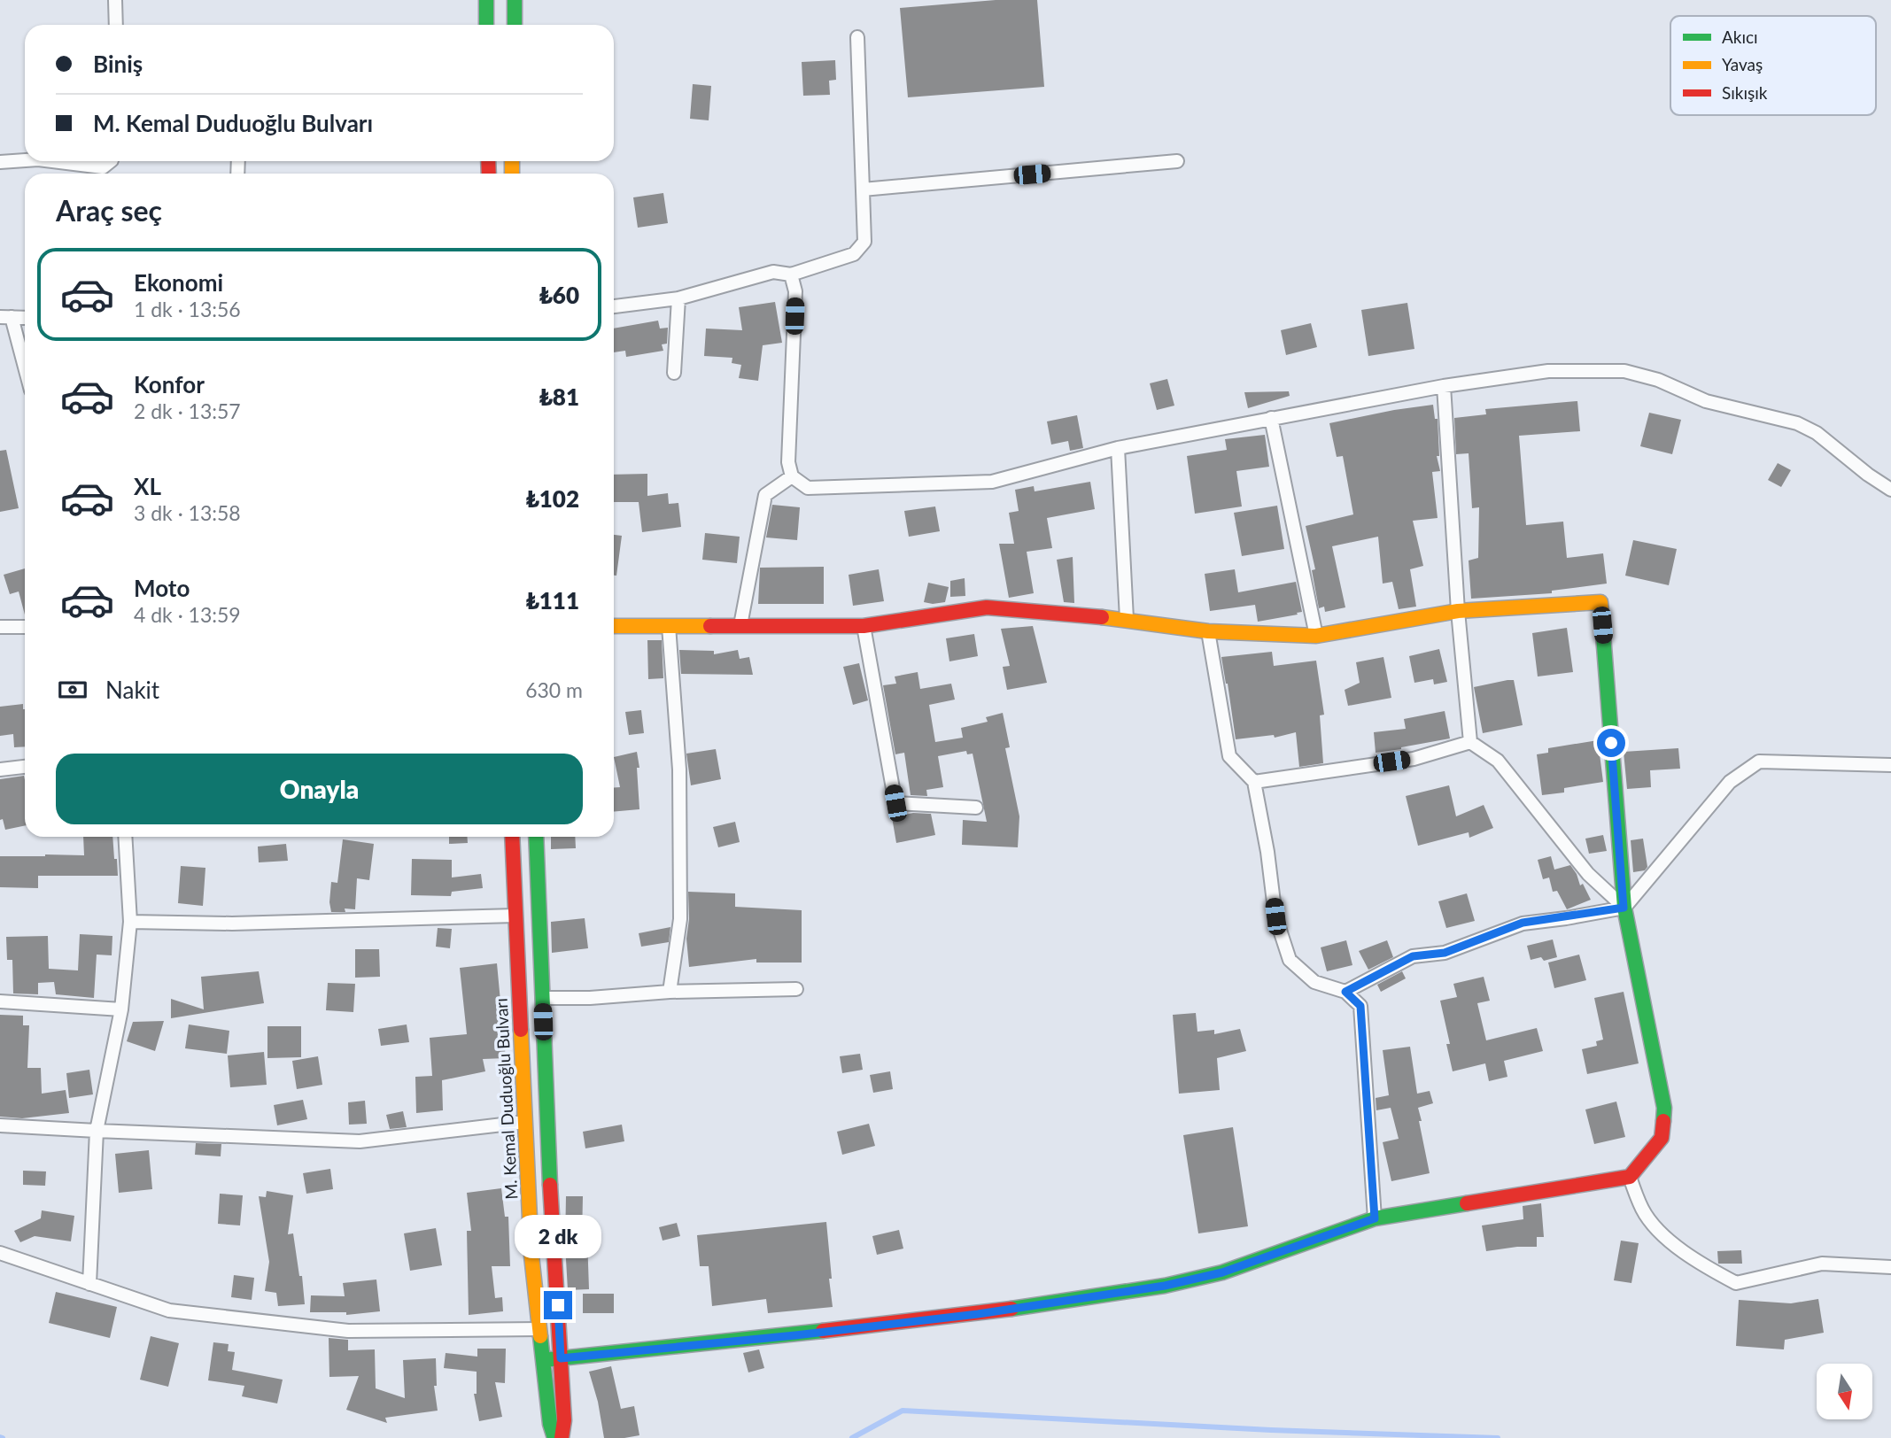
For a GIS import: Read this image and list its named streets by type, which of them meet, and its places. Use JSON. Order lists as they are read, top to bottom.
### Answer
{
  "streets": {
    "street": ["M. Kemal Duduoğlu Bulvarı"]
  },
  "legend": ["Akıcı", "Yavaş", "Sıkışık"],
  "north": "bottom",
  "page": {
    "banner": ["Biniş", "M. Kemal Duduoğlu Bulvarı"],
    "heading": "Araç seç",
    "list": [
      {
        "name": "Ekonomi",
        "note": "1 dk · 13:56",
        "value": "₺60"
      },
      {
        "name": "Konfor",
        "note": "2 dk · 13:57",
        "value": "₺81"
      },
      {
        "name": "XL",
        "note": "3 dk · 13:58",
        "value": "₺102"
      },
      {
        "name": "Moto",
        "note": "4 dk · 13:59",
        "value": "₺111"
      }
    ],
    "pay": ["Nakit", "630 m"],
    "buttons": "Onayla",
    "bubble": "2 dk"
  }
}
